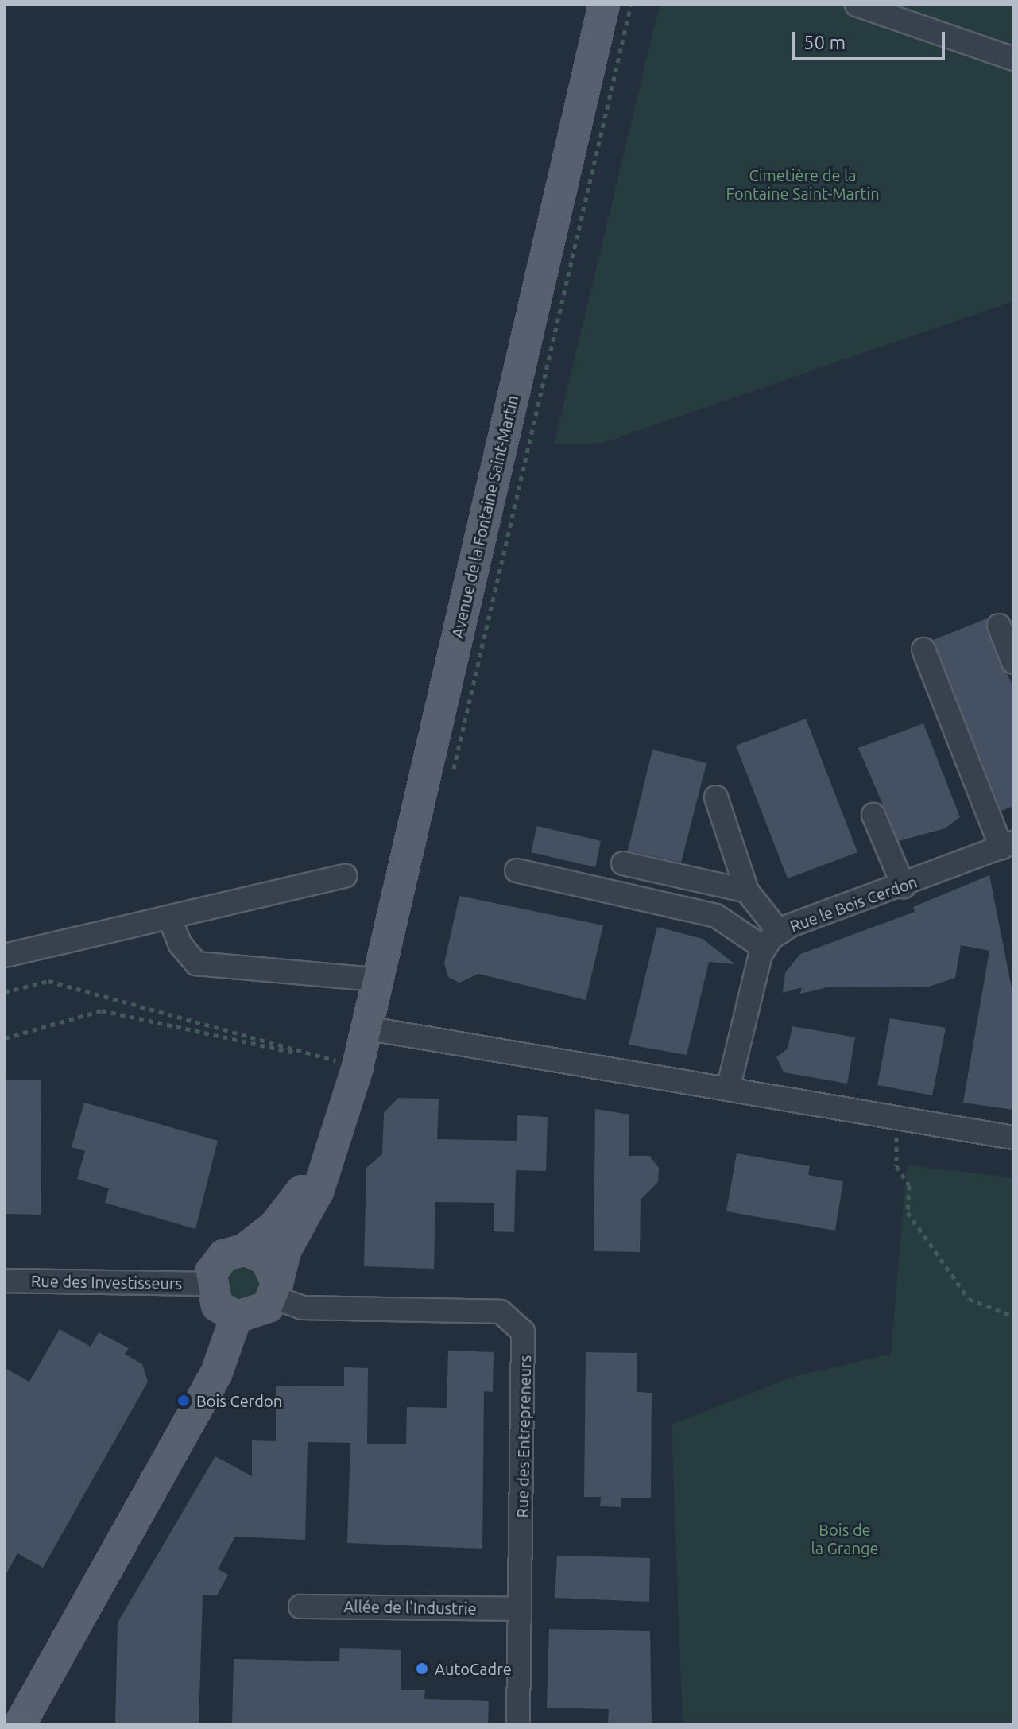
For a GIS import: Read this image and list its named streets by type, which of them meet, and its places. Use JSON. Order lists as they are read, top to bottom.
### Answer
{
  "streets": {
    "main road": ["Avenue de la Fontaine Saint-Martin"],
    "street": [
      "Rue le Bois Cerdon",
      "Rue des Investisseurs",
      "Rue des Entrepreneurs",
      "Allée de l'Industrie"
    ]
  },
  "crossings": [
    ["Avenue de la Fontaine Saint-Martin", "Rue des Investisseurs"],
    ["Avenue de la Fontaine Saint-Martin", "Rue des Entrepreneurs"],
    ["Rue des Investisseurs", "Rue des Entrepreneurs"],
    ["Rue des Entrepreneurs", "Allée de l'Industrie"]
  ],
  "parks": ["Cimetière de la Fontaine Saint-Martin", "Bois de la Grange"],
  "places": ["Bois Cerdon", "AutoCadre"],
  "scale_bar": "50 m"
}
